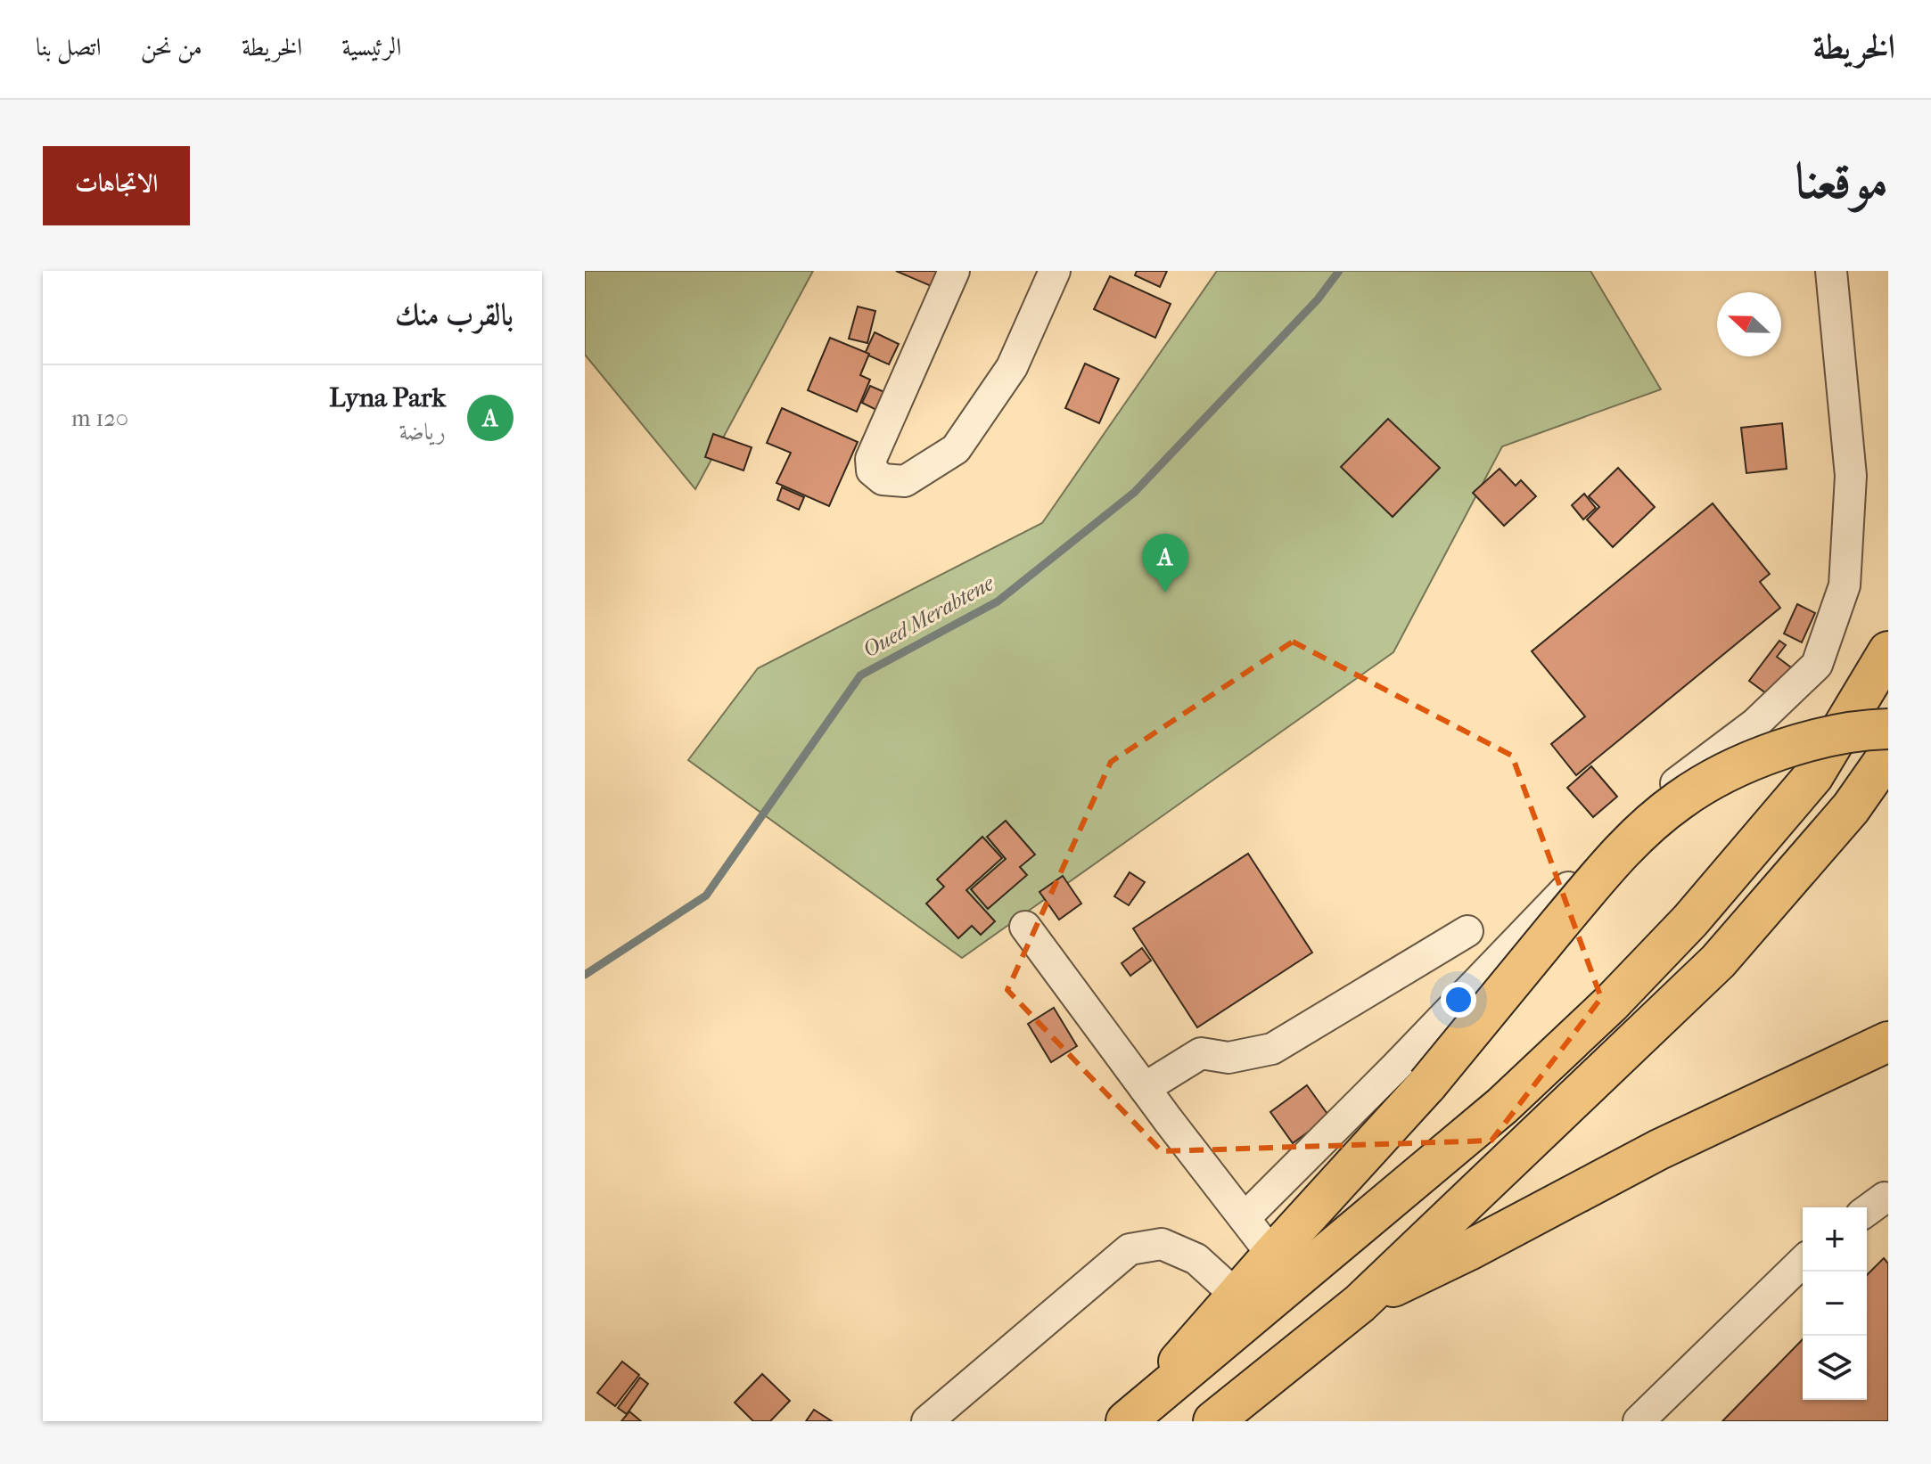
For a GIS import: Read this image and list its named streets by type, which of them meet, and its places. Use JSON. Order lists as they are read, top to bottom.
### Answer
{
  "water": ["Oued Merabtene"],
  "north": "left",
  "page": {
    "header": "الخريطة",
    "nav": [
      "الرئيسية",
      "الخريطة",
      "من نحن",
      "اتصل بنا"
    ],
    "title": "موقعنا",
    "buttons": "الاتجاهات",
    "heading": "بالقرب منك",
    "list": [
      {
        "mark": "A",
        "name": "Lyna Park",
        "note": "رياضة",
        "value": "120 m"
      }
    ],
    "pins": "A",
    "map_buttons": ["+", "−"]
  }
}
